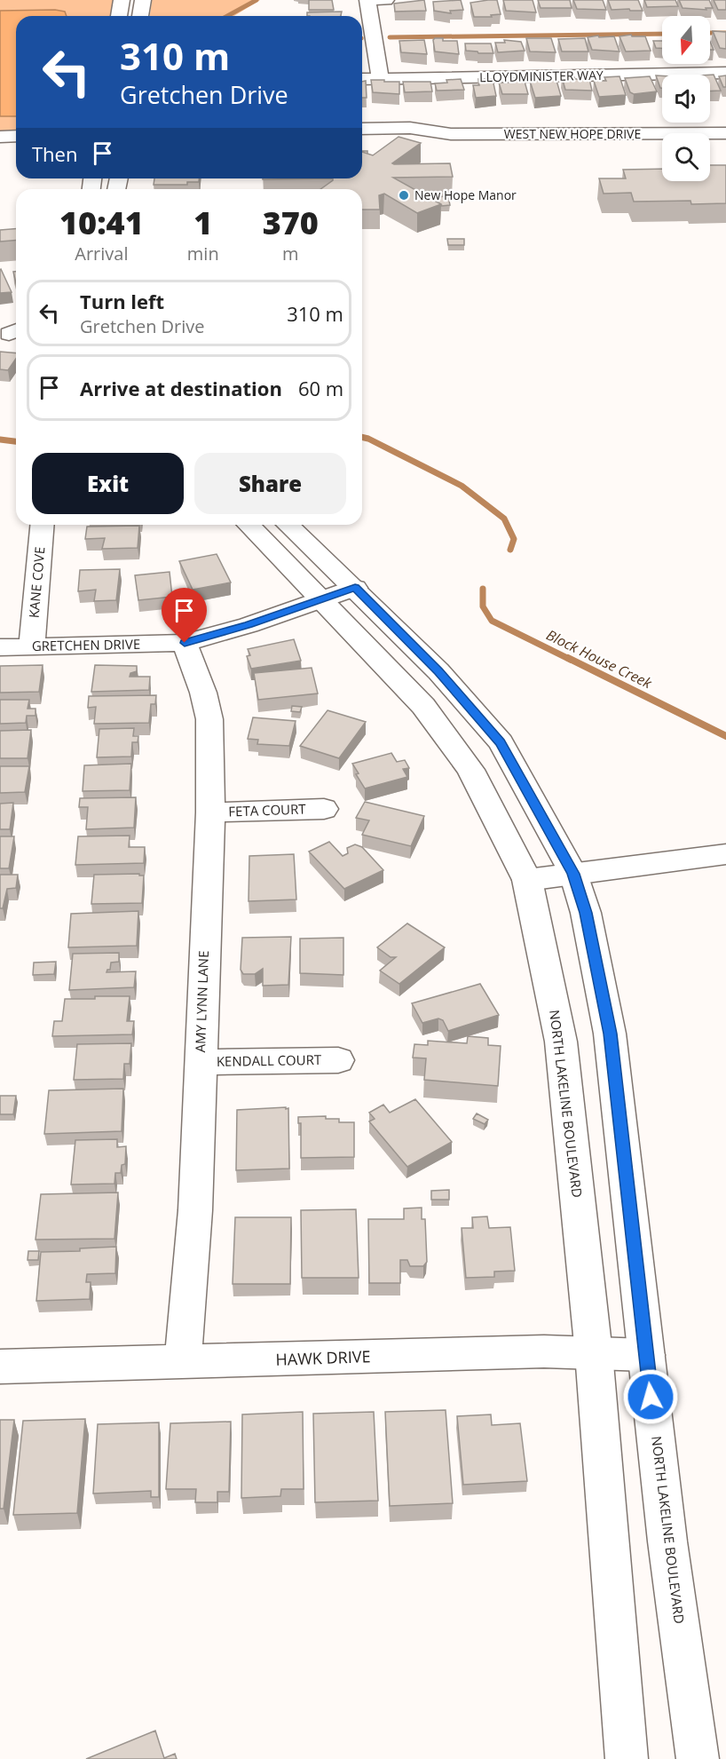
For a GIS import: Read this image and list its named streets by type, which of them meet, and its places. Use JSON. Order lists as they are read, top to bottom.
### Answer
{
  "streets": {
    "main road": [
      "LLOYDMINISTER WAY",
      "WEST NEW HOPE DRIVE",
      "KANE COVE",
      "GRETCHEN DRIVE",
      "FETA COURT",
      "AMY LYNN LANE",
      "KENDALL COURT",
      "NORTH LAKELINE BOULEVARD",
      "HAWK DRIVE"
    ]
  },
  "crossings": [
    ["KANE COVE", "GRETCHEN DRIVE"],
    ["GRETCHEN DRIVE", "AMY LYNN LANE"],
    ["GRETCHEN DRIVE", "NORTH LAKELINE BOULEVARD"],
    ["FETA COURT", "AMY LYNN LANE"],
    ["AMY LYNN LANE", "KENDALL COURT"],
    ["AMY LYNN LANE", "HAWK DRIVE"],
    ["NORTH LAKELINE BOULEVARD", "HAWK DRIVE"]
  ],
  "water": ["Block House Creek"],
  "places": ["New Hope Manor"],
  "north": "bottom",
  "page": {
    "turn": ["310 m", "Gretchen Drive"],
    "then": "Then",
    "eta": [
      "10:41",
      "Arrival",
      "1",
      "min",
      "370",
      "m"
    ],
    "list": [
      {
        "name": "Turn left",
        "note": "Gretchen Drive",
        "value": "310 m"
      },
      {
        "name": "Arrive at destination",
        "value": "60 m"
      }
    ],
    "buttons": ["Exit", "Share"]
  }
}
